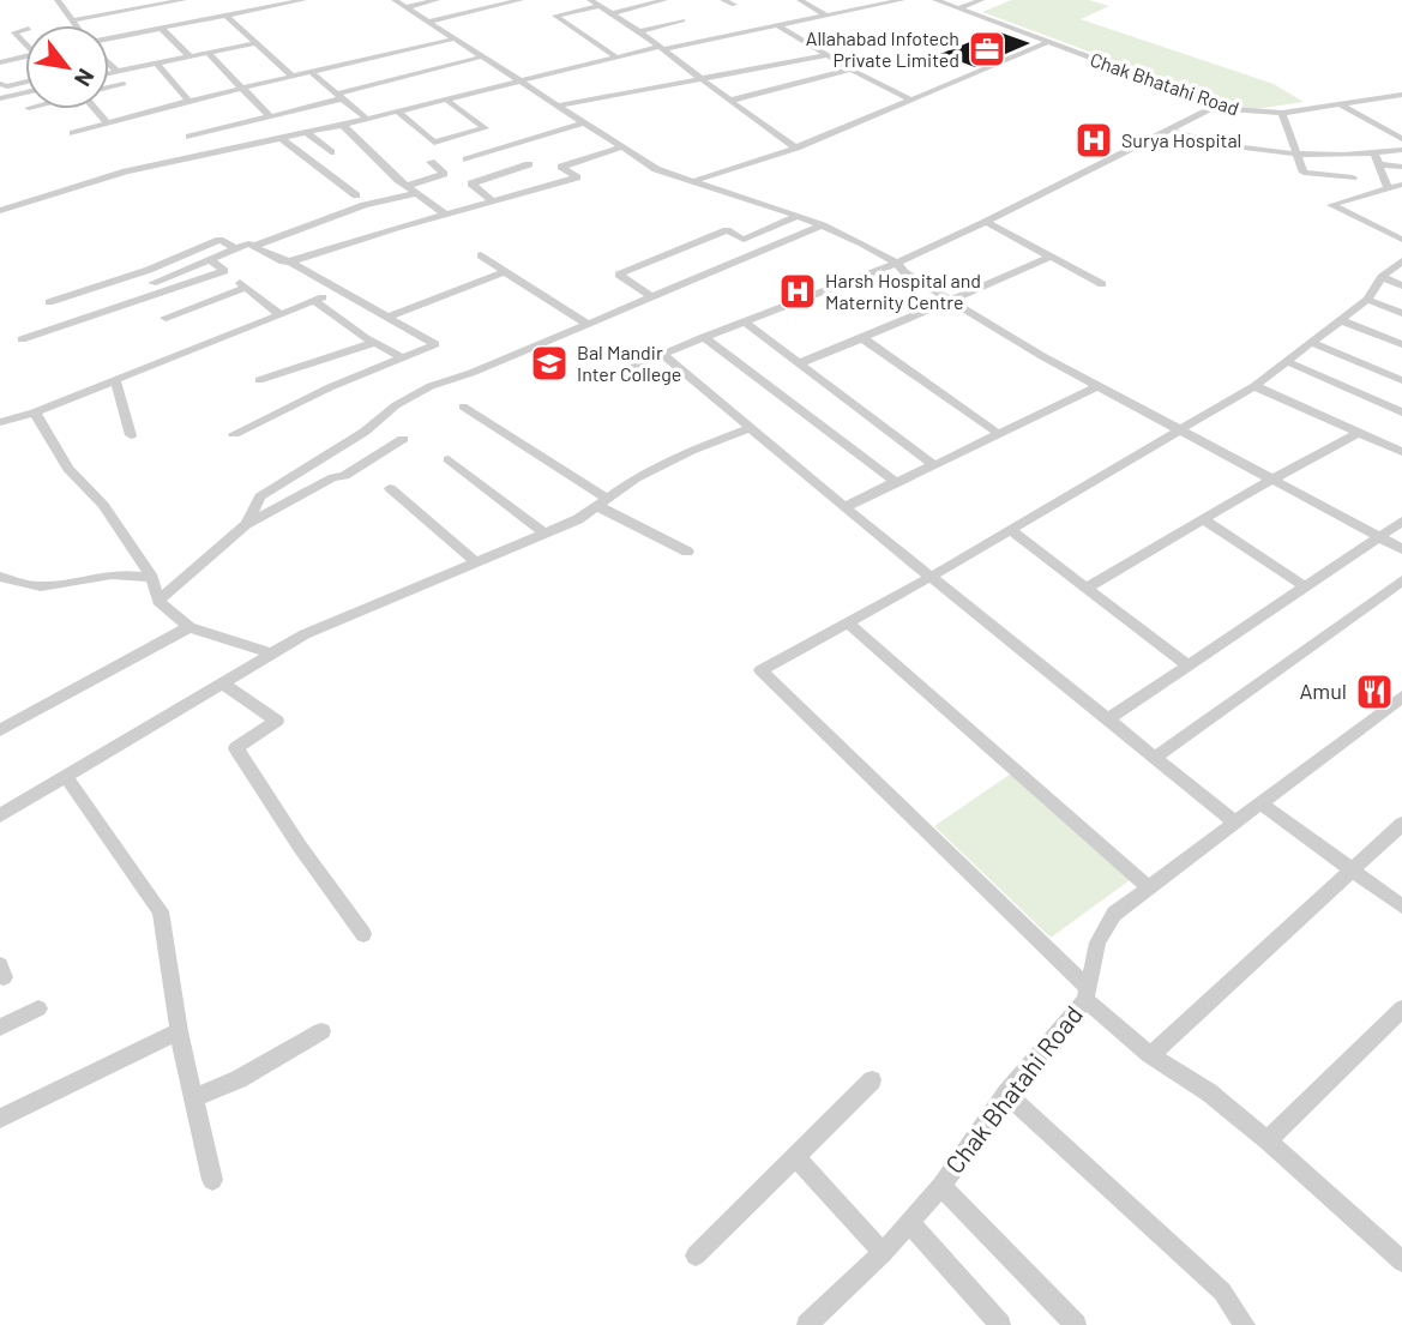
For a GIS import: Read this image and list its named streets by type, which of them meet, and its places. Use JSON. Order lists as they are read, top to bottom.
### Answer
{
  "streets": {
    "street": ["Chak Bhatahi Road"]
  },
  "places": {
    "office": ["Allahabad Infotech Private Limited"],
    "hospital": ["Surya Hospital", "Harsh Hospital and Maternity Centre"],
    "school or university": ["Bal Mandir Inter College"],
    "restaurant": ["Amul"]
  },
  "north": "bottom right"
}
